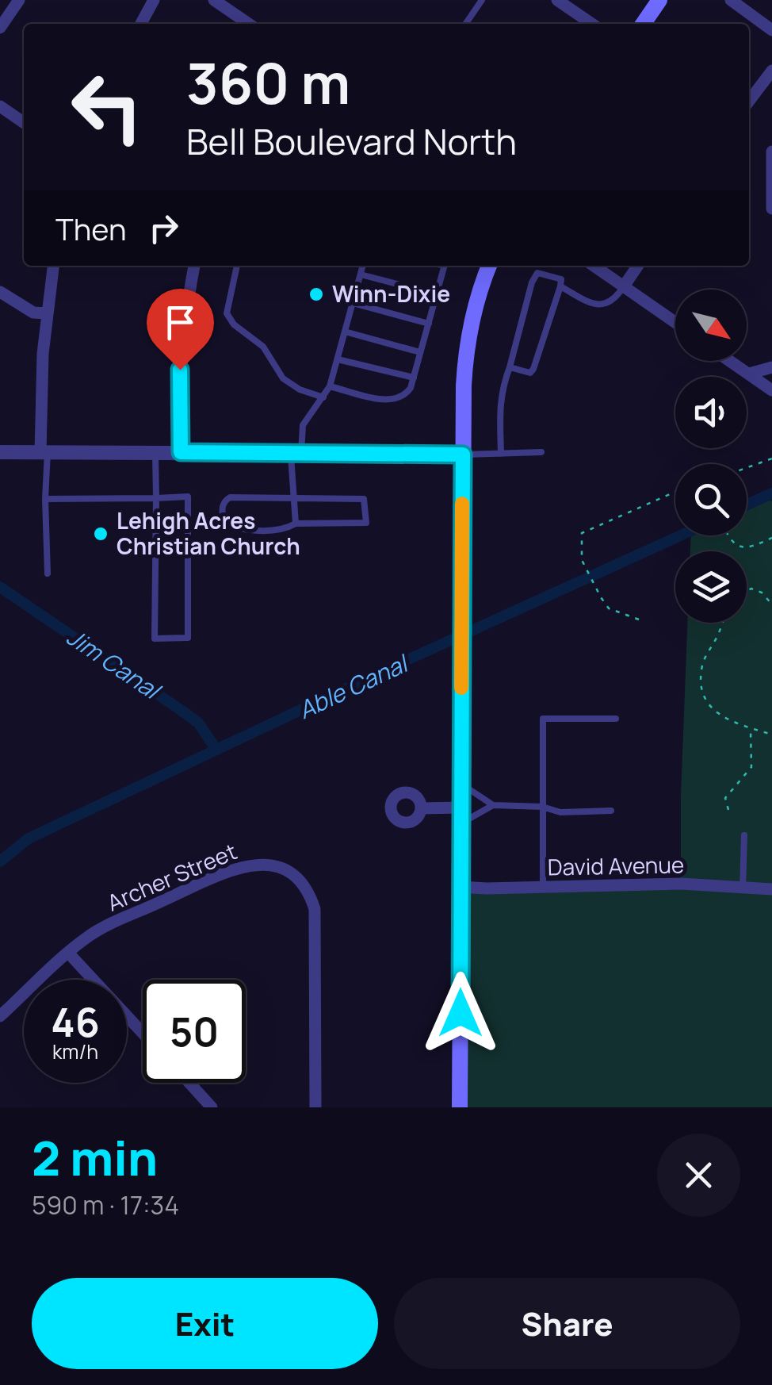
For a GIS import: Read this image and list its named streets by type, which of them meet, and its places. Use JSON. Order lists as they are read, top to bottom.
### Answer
{
  "streets": {
    "street": ["David Avenue", "Archer Street"]
  },
  "water": ["Jim Canal", "Able Canal"],
  "places": ["Winn-Dixie", "Lehigh Acres Christian Church"],
  "north": "bottom right",
  "page": {
    "turn": ["360 m", "Bell Boulevard North"],
    "then": "Then",
    "speed": "46 km/h",
    "limit": "50",
    "heading": ["2 min", "590 m · 17:34"],
    "buttons": ["Exit", "Share"]
  }
}
